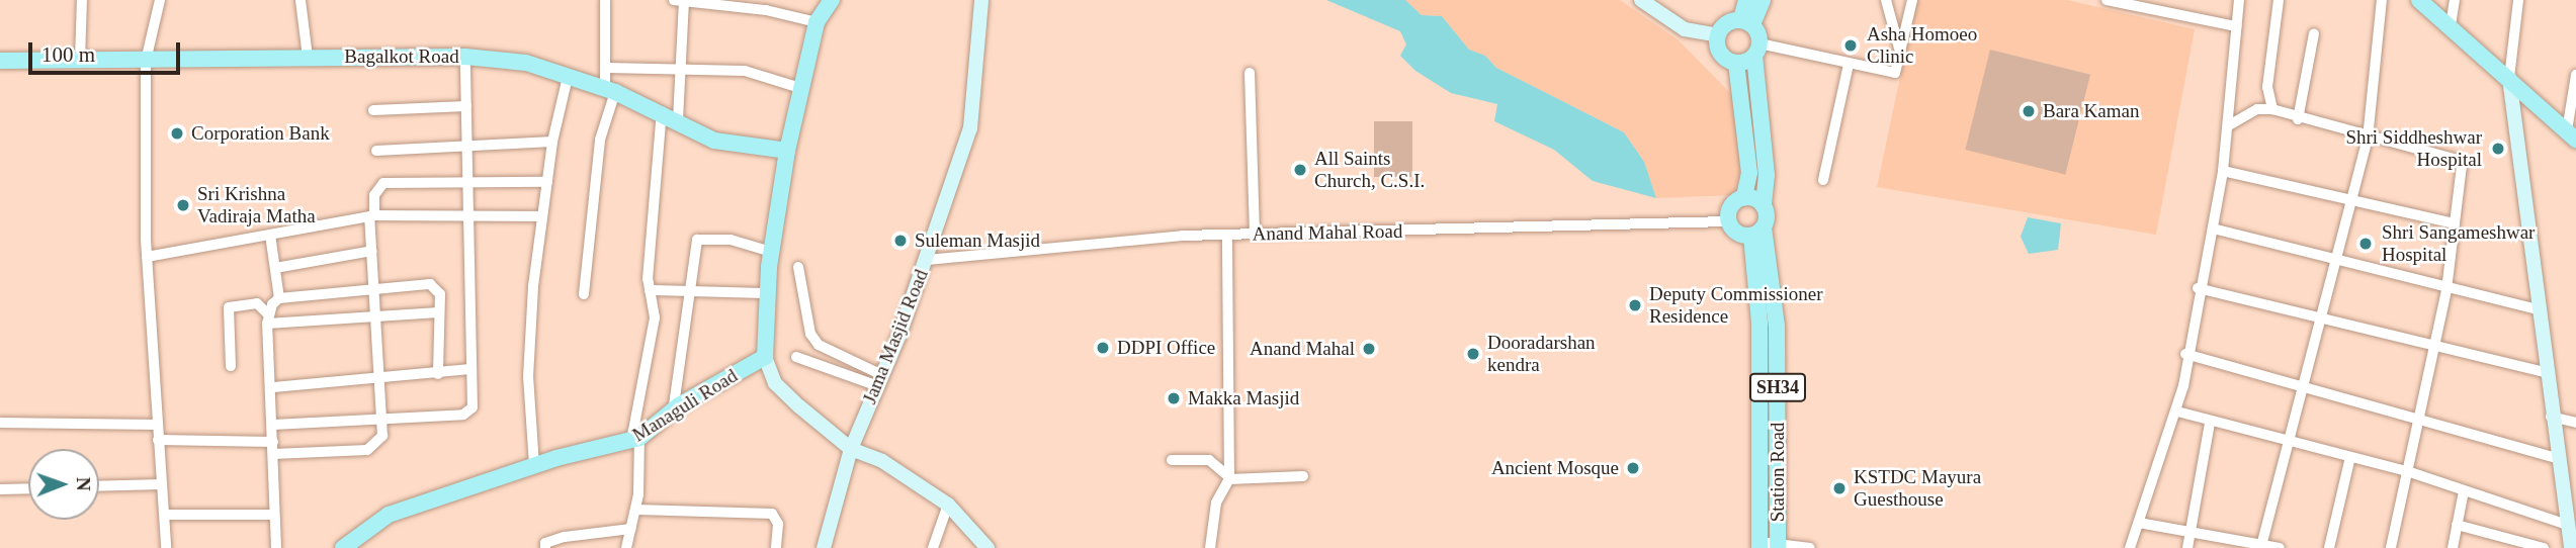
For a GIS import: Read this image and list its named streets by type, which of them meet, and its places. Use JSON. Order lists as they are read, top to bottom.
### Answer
{
  "streets": {
    "main road": [
      "Bagalkot Road",
      "SH34",
      "Managuli Road",
      "Station Road"
    ],
    "street": ["Anand Mahal Road", "Jama Masjid Road"]
  },
  "crossings": [
    ["Anand Mahal Road", "Jama Masjid Road"],
    ["Anand Mahal Road", "SH34"],
    ["Anand Mahal Road", "Station Road"],
    ["SH34", "Station Road"]
  ],
  "places": [
    "Asha Homoeo Clinic",
    "Bara Kaman",
    "Corporation Bank",
    "Shri Siddheshwar Hospital",
    "All Saints Church, C.S.I.",
    "Sri Krishna Vadiraja Matha",
    "Suleman Masjid",
    "Shri Sangameshwar Hospital",
    "Deputy Commissioner Residence",
    "DDPI Office",
    "Anand Mahal",
    "Dooradarshan kendra",
    "Makka Masjid",
    "Ancient Mosque",
    "KSTDC Mayura Guesthouse"
  ],
  "scale_bar": "100 m",
  "north": "right"
}
